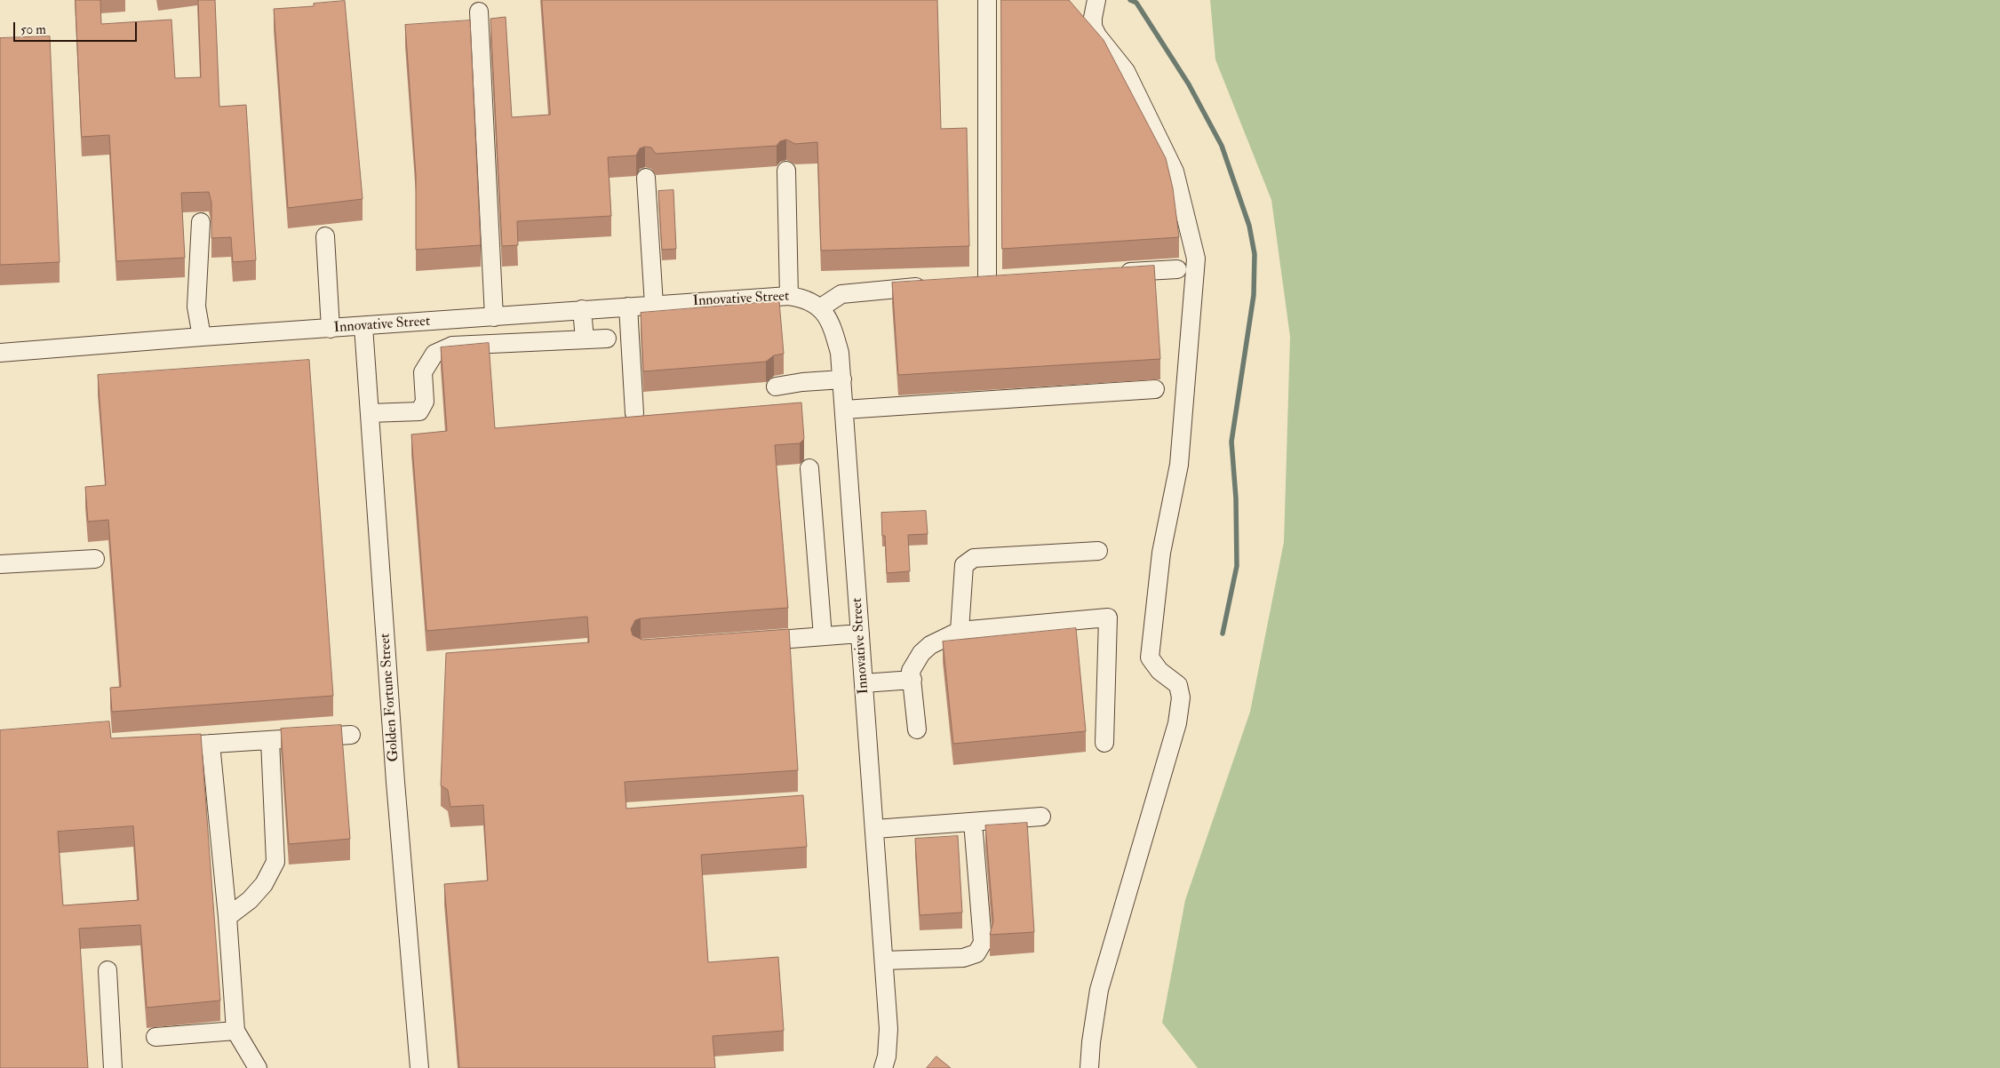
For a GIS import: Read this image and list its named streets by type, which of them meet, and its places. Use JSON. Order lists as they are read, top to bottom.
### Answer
{
  "streets": {
    "street": ["Innovative Street", "Golden Fortune Street"]
  },
  "crossings": [
    ["Innovative Street", "Golden Fortune Street"]
  ],
  "scale_bar": "50 m"
}
